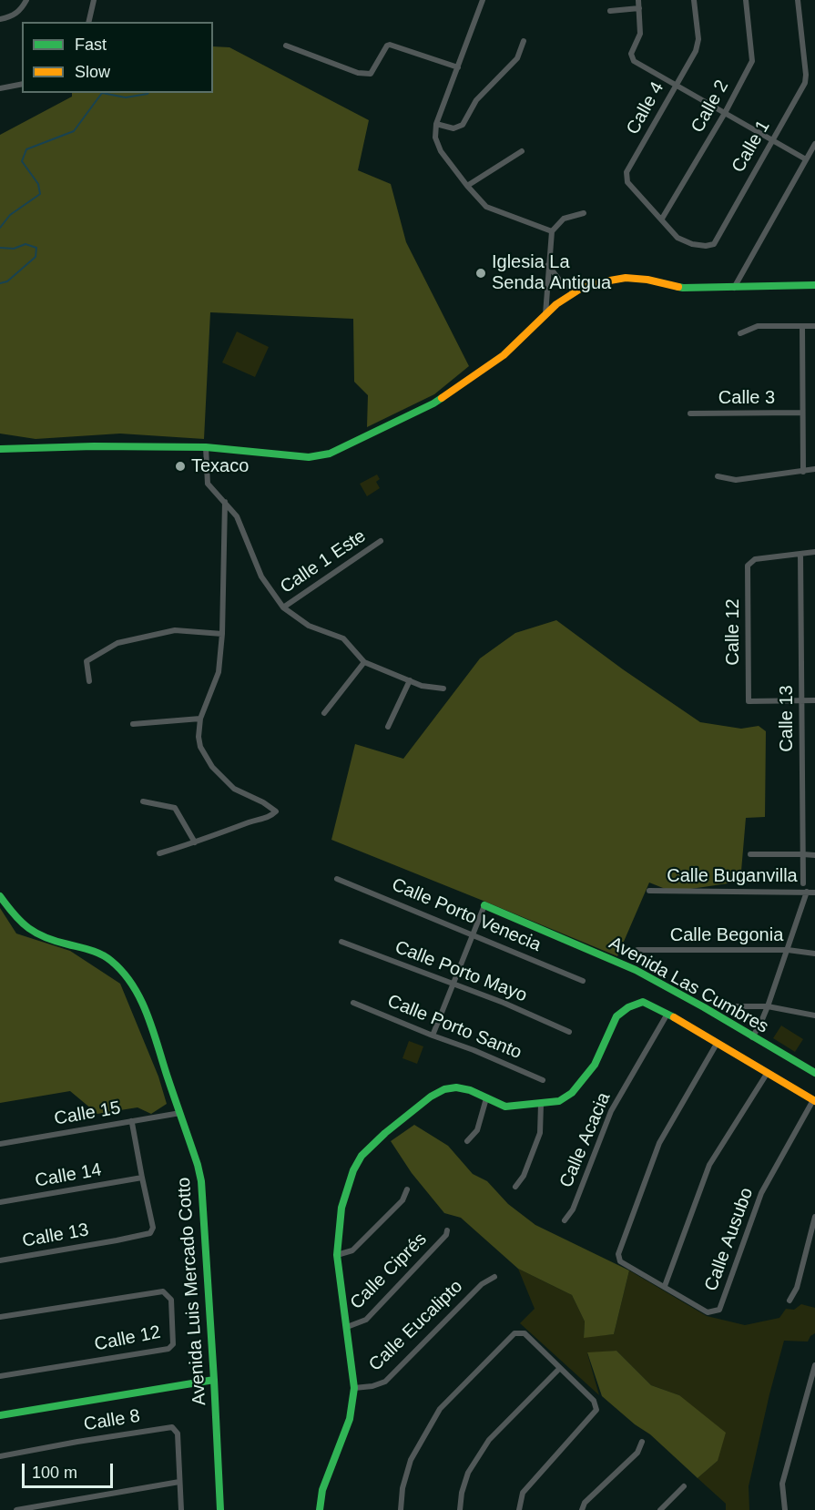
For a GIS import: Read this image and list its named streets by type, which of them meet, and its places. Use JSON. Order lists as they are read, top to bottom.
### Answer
{
  "streets": {
    "street": [
      "Calle 2",
      "Calle 4",
      "Calle 1",
      "Calle 3",
      "Calle 1 Este",
      "Calle 12",
      "Calle 13",
      "Calle Buganvilla",
      "Calle Porto Venecia",
      "Calle Begonia",
      "Calle Porto Mayo",
      "Avenida Las Cumbres",
      "Calle Porto Santo",
      "Calle 15",
      "Calle Acacia",
      "Calle 14",
      "Calle Ausubo",
      "Calle Ciprés",
      "Avenida Luis Mercado Cotto",
      "Calle Eucalipto",
      "Calle 8"
    ]
  },
  "crossings": [
    ["Calle 2", "Calle 4"],
    ["Calle 2", "Calle 1"],
    ["Calle 4", "Calle 1"],
    ["Calle 12", "Calle 13"],
    ["Calle 13", "Calle 14"],
    ["Calle 15", "Avenida Luis Mercado Cotto"]
  ],
  "places": ["Iglesia La Senda Antigua", "Texaco"],
  "legend": ["Fast", "Slow"],
  "scale_bar": "100 m"
}
